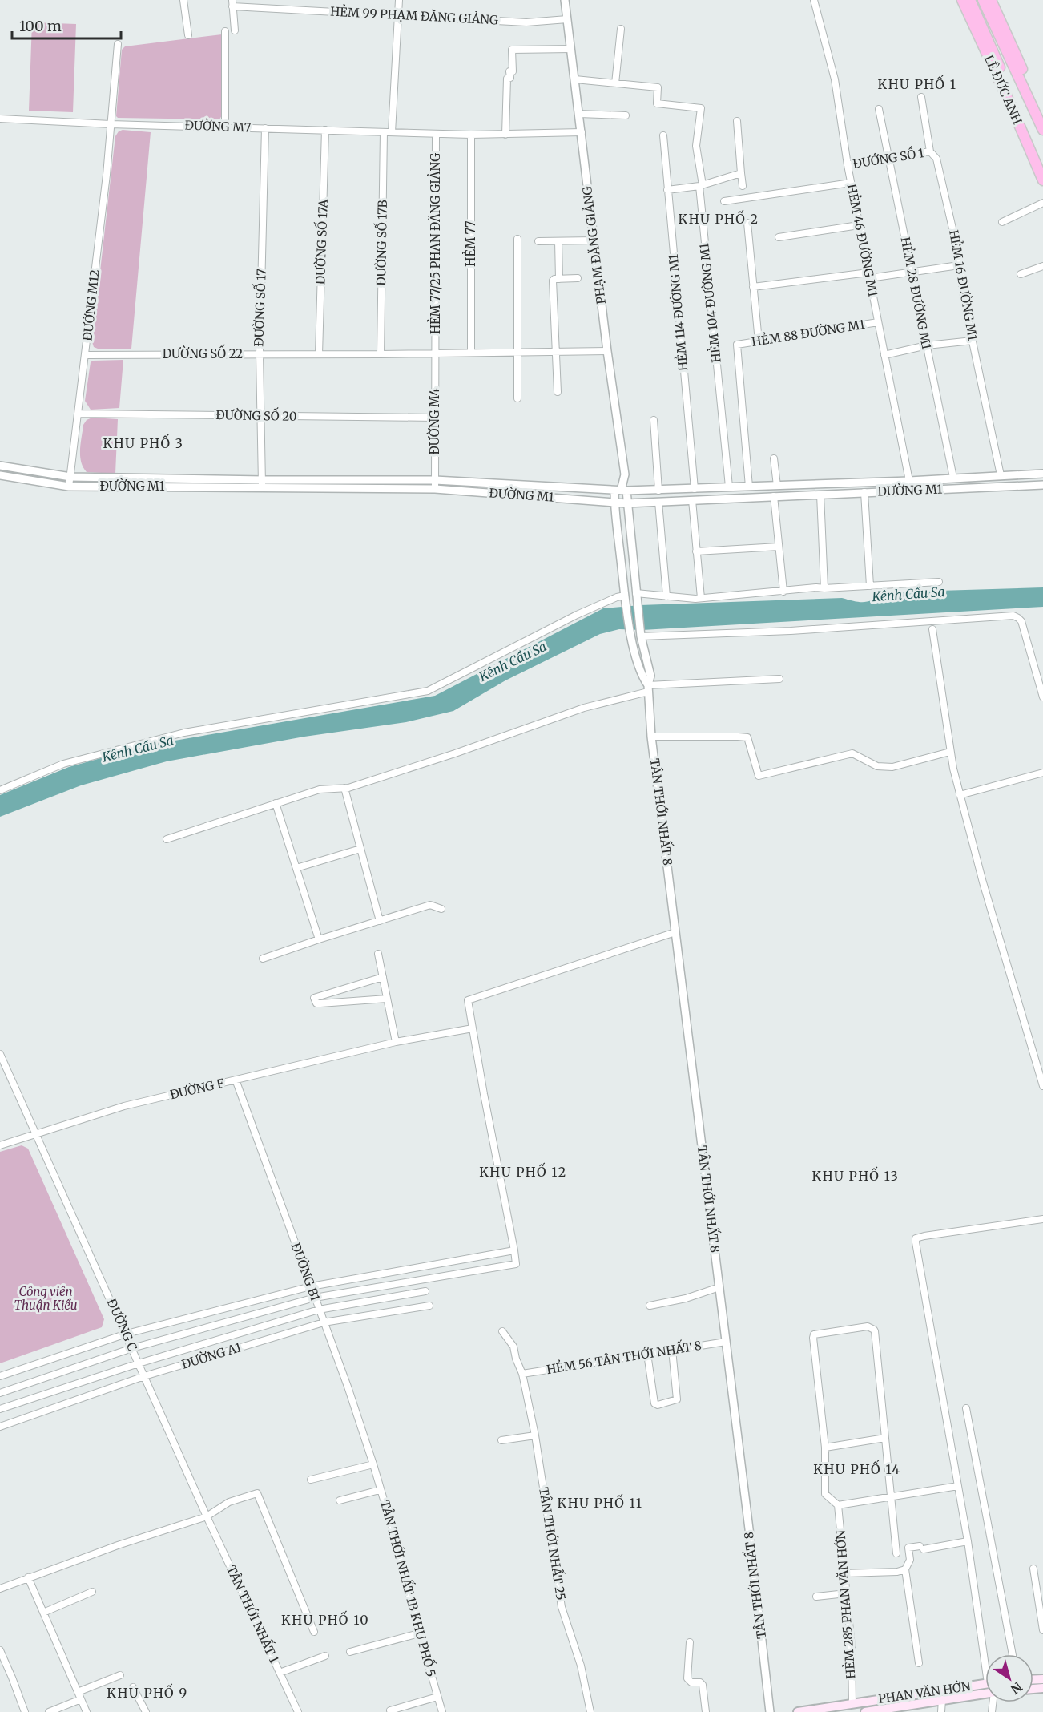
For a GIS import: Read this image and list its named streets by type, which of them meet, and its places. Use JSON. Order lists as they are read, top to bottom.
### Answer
{
  "streets": {
    "highway": ["LÊ ĐỨC ANH"],
    "main road": ["PHAN VĂN HỚN"],
    "street": [
      "HẺM 99 PHẠM ĐĂNG GIẢNG",
      "ĐƯỜNG M7",
      "ĐƯỚNG SỒ 1",
      "HẺM 46 ĐƯỜNG M1",
      "ĐƯỜNG SỐ 17A",
      "ĐƯỜNG SỐ 17B",
      "HẺM 77/25 PHAN ĐĂNG GIẢNG",
      "HẺM 77",
      "PHẠM ĐĂNG GIẢNG",
      "HẺM 16 ĐƯỜNG M1",
      "HẺM 28 ĐƯỜNG M1",
      "HẺM 104 ĐƯỜNG M1",
      "ĐƯỚNG M12",
      "ĐƯỜNG SỐ 17",
      "HẺM 114 ĐƯỜNG M1",
      "HẺM 88 ĐƯỜNG M1",
      "ĐƯỜNG SỐ 22",
      "ĐƯỜNG SỐ 20",
      "ĐƯỜNG M4",
      "ĐƯỜNG M1",
      "TÂN THỚI NHẤT 8",
      "ĐƯỜNG F",
      "ĐƯỜNG B1",
      "ĐƯỜNG C",
      "ĐƯỜNG A1",
      "HẺM 56 TÂN THỚI NHẤT 8",
      "TÂN THỚI NHẤT 25",
      "TÂN THỚI NHẤT 1B KHU PHỐ 5",
      "HẺM 285 PHAN VĂN HỚN",
      "TÂN THỚI NHẤT 1"
    ]
  },
  "crossings": [
    ["HẺM 99 PHẠM ĐĂNG GIẢNG", "PHẠM ĐĂNG GIẢNG"],
    ["ĐƯỜNG M7", "ĐƯỜNG SỐ 17A"],
    ["ĐƯỜNG M7", "ĐƯỜNG SỐ 17B"],
    ["ĐƯỜNG M7", "HẺM 77/25 PHAN ĐĂNG GIẢNG"],
    ["ĐƯỜNG M7", "HẺM 77"],
    ["ĐƯỜNG M7", "PHẠM ĐĂNG GIẢNG"],
    ["ĐƯỜNG M7", "ĐƯỚNG M12"],
    ["ĐƯỜNG M7", "ĐƯỜNG SỐ 17"],
    ["ĐƯỚNG SỒ 1", "HẺM 46 ĐƯỜNG M1"],
    ["ĐƯỚNG SỒ 1", "HẺM 16 ĐƯỜNG M1"],
    ["ĐƯỚNG SỒ 1", "HẺM 28 ĐƯỜNG M1"],
    ["HẺM 46 ĐƯỜNG M1", "HẺM 88 ĐƯỜNG M1"],
    ["HẺM 46 ĐƯỜNG M1", "ĐƯỜNG M1"],
    ["ĐƯỜNG SỐ 17A", "ĐƯỜNG SỐ 22"],
    ["ĐƯỜNG SỐ 17B", "ĐƯỜNG SỐ 22"],
    ["HẺM 77/25 PHAN ĐĂNG GIẢNG", "ĐƯỜNG SỐ 22"],
    ["HẺM 77/25 PHAN ĐĂNG GIẢNG", "ĐƯỜNG M4"],
    ["HẺM 77", "ĐƯỜNG SỐ 22"],
    ["PHẠM ĐĂNG GIẢNG", "ĐƯỜNG SỐ 22"],
    ["PHẠM ĐĂNG GIẢNG", "ĐƯỜNG M1"],
    ["PHẠM ĐĂNG GIẢNG", "TÂN THỚI NHẤT 8"],
    ["HẺM 16 ĐƯỜNG M1", "ĐƯỜNG M1"],
    ["HẺM 28 ĐƯỜNG M1", "ĐƯỜNG M1"],
    ["HẺM 104 ĐƯỜNG M1", "ĐƯỜNG M1"],
    ["ĐƯỚNG M12", "ĐƯỜNG SỐ 22"],
    ["ĐƯỚNG M12", "ĐƯỜNG SỐ 20"],
    ["ĐƯỚNG M12", "ĐƯỜNG M1"],
    ["ĐƯỜNG SỐ 17", "ĐƯỜNG SỐ 22"],
    ["ĐƯỜNG SỐ 17", "ĐƯỜNG SỐ 20"],
    ["ĐƯỜNG SỐ 17", "ĐƯỜNG M1"],
    ["HẺM 114 ĐƯỜNG M1", "ĐƯỜNG M1"],
    ["HẺM 88 ĐƯỜNG M1", "ĐƯỜNG M1"],
    ["ĐƯỜNG SỐ 22", "ĐƯỜNG M4"],
    ["ĐƯỜNG SỐ 20", "ĐƯỜNG M4"],
    ["ĐƯỜNG M4", "ĐƯỜNG M1"],
    ["TÂN THỚI NHẤT 8", "HẺM 56 TÂN THỚI NHẤT 8"],
    ["ĐƯỜNG F", "ĐƯỜNG B1"],
    ["ĐƯỜNG F", "ĐƯỜNG C"],
    ["ĐƯỜNG B1", "ĐƯỜNG A1"],
    ["ĐƯỜNG B1", "TÂN THỚI NHẤT 1B KHU PHỐ 5"],
    ["ĐƯỜNG C", "ĐƯỜNG A1"],
    ["ĐƯỜNG C", "TÂN THỚI NHẤT 1"],
    ["HẺM 56 TÂN THỚI NHẤT 8", "TÂN THỚI NHẤT 25"],
    ["HẺM 285 PHAN VĂN HỚN", "PHAN VĂN HỚN"]
  ],
  "districts": [
    "KHU PHỐ 1",
    "KHU PHỐ 2",
    "KHU PHỐ 3",
    "KHU PHỐ 12",
    "KHU PHỐ 13",
    "KHU PHỐ 14",
    "KHU PHỐ 11",
    "KHU PHỐ 10",
    "KHU PHỐ 9"
  ],
  "water": ["Kênh Cầu Sa"],
  "parks": ["Công viên Thuận Kiều"],
  "scale_bar": "100 m",
  "north": "bottom right"
}
